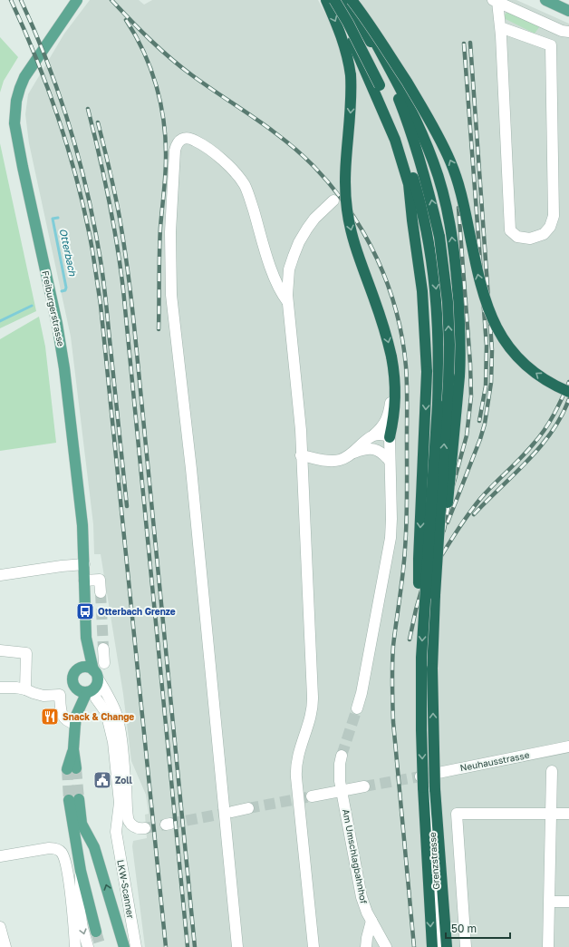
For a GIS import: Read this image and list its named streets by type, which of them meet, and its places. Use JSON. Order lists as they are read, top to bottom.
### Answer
{
  "streets": {
    "main road": ["Freiburgerstrasse"],
    "street": [
      "Neuhausstrasse",
      "Am Umschlagbahnhof",
      "Grenzstrasse",
      "LKW-Scanner"
    ]
  },
  "crossings": [
    ["Neuhausstrasse", "Grenzstrasse"]
  ],
  "water": ["Otterbach"],
  "places": {
    "bus stop": ["Otterbach Grenze"],
    "restaurant": ["Snack & Change"],
    "public building": ["Zoll"]
  },
  "scale_bar": "50 m"
}
